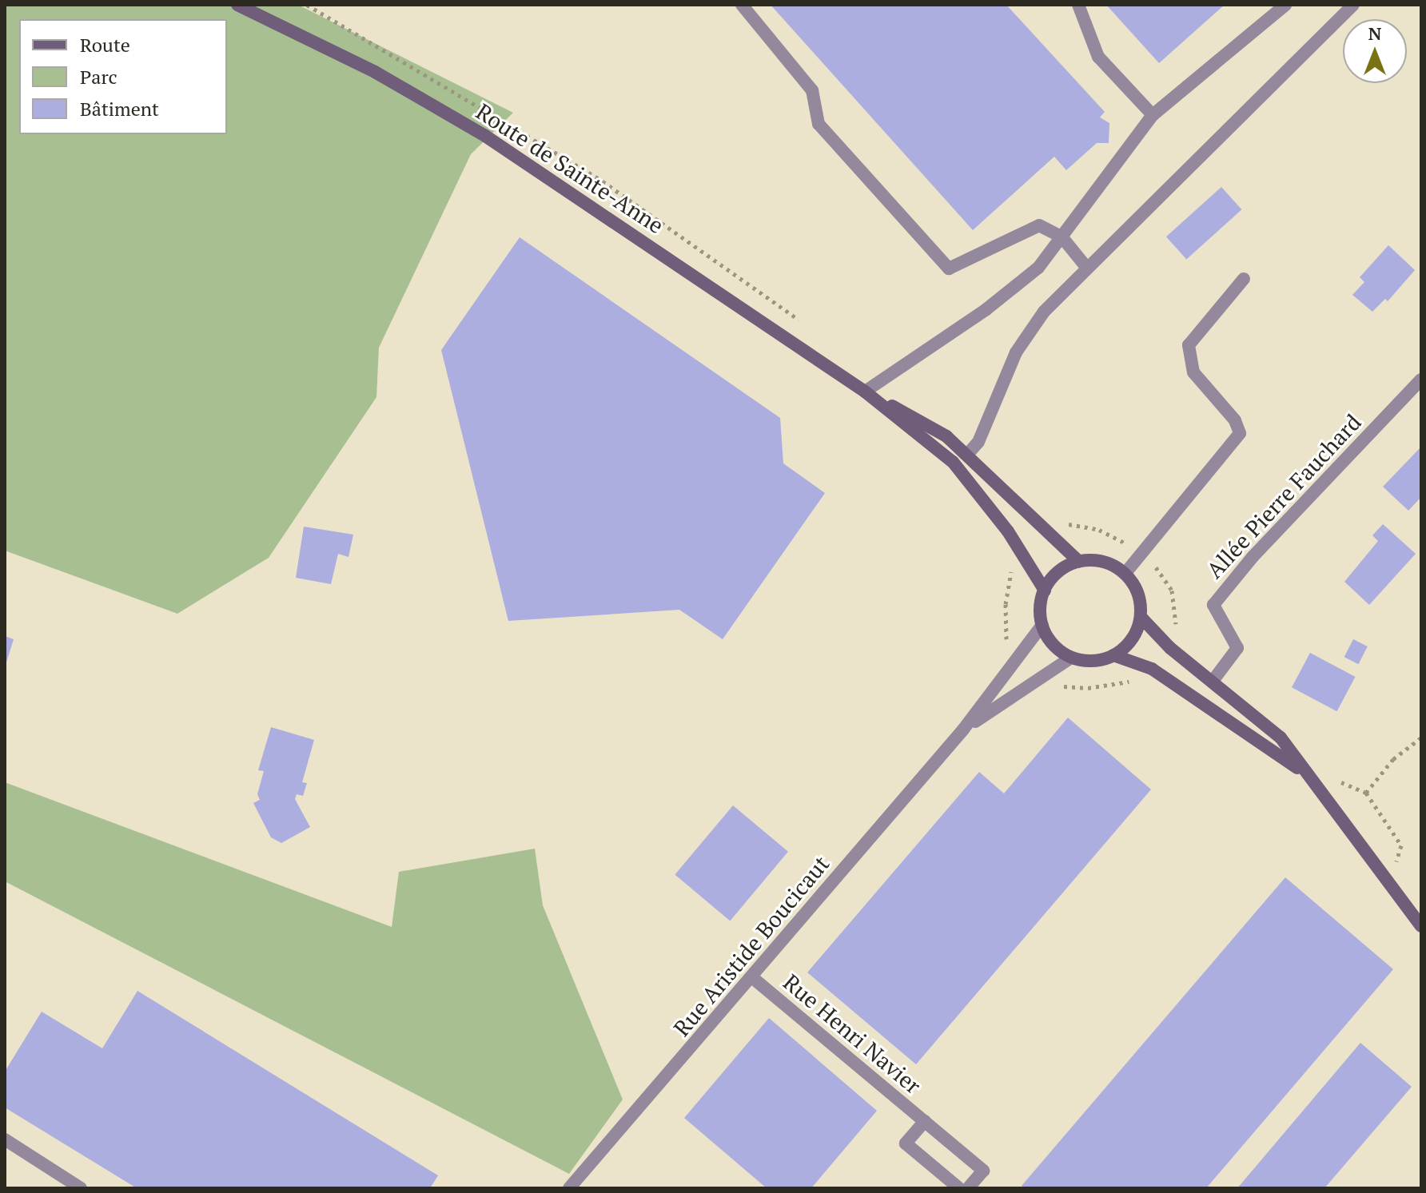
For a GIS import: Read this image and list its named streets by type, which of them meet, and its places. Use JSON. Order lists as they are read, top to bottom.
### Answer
{
  "streets": {
    "main road": ["Route de Sainte-Anne"],
    "street": ["Allée Pierre Fauchard", "Rue Aristide Boucicaut", "Rue Henri Navier"]
  },
  "crossings": [
    ["Route de Sainte-Anne", "Rue Aristide Boucicaut"],
    ["Rue Aristide Boucicaut", "Rue Henri Navier"]
  ],
  "legend": ["Route", "Parc", "Bâtiment"],
  "north": "top"
}
